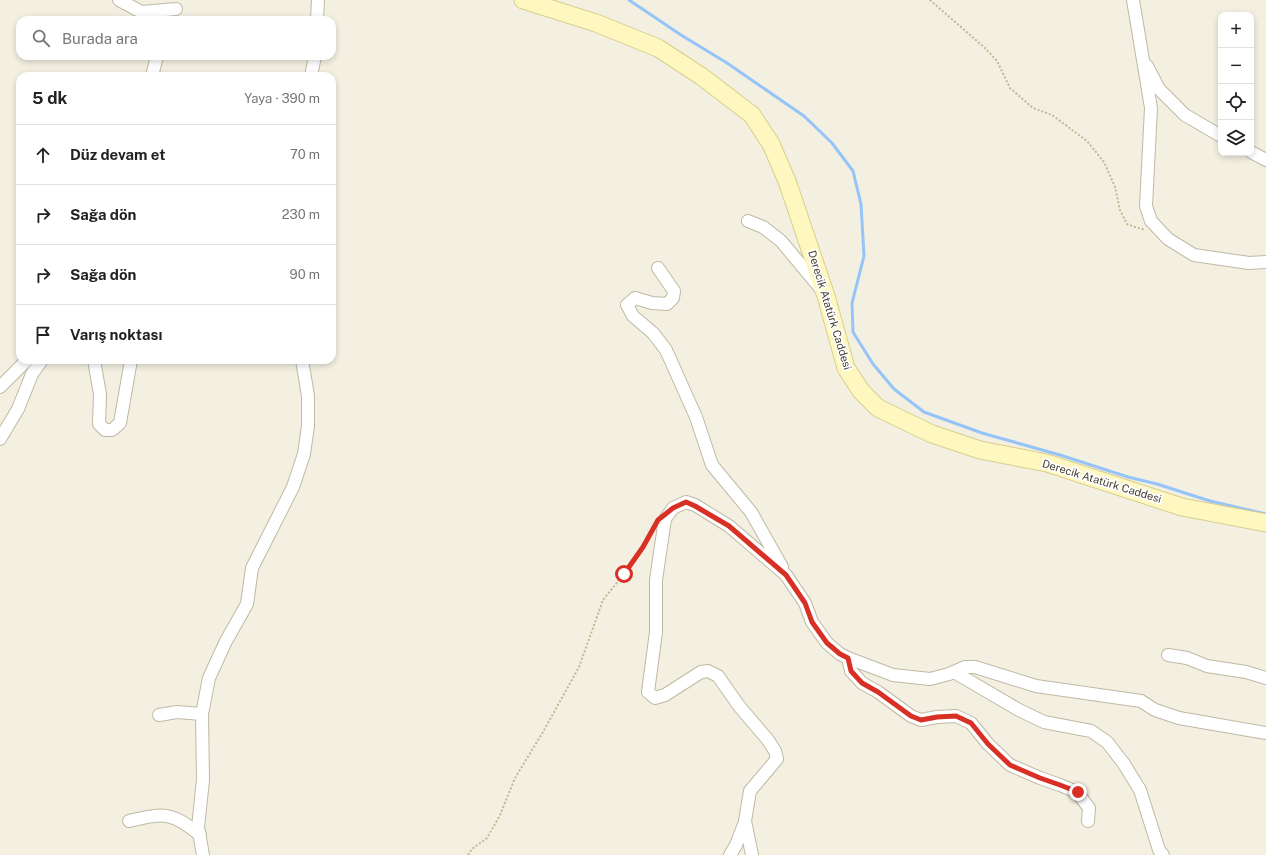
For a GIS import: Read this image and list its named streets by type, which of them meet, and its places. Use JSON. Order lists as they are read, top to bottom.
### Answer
{
  "streets": {
    "main road": ["Derecik Atatürk Caddesi"]
  },
  "page": {
    "map_buttons": ["+", "−"],
    "search": "Burada ara",
    "heading": ["5 dk", "Yaya · 390 m"],
    "list": [
      ["Düz devam et", "70 m"],
      ["Sağa dön", "230 m"],
      ["Sağa dön", "90 m"],
      "Varış noktası"
    ]
  }
}
